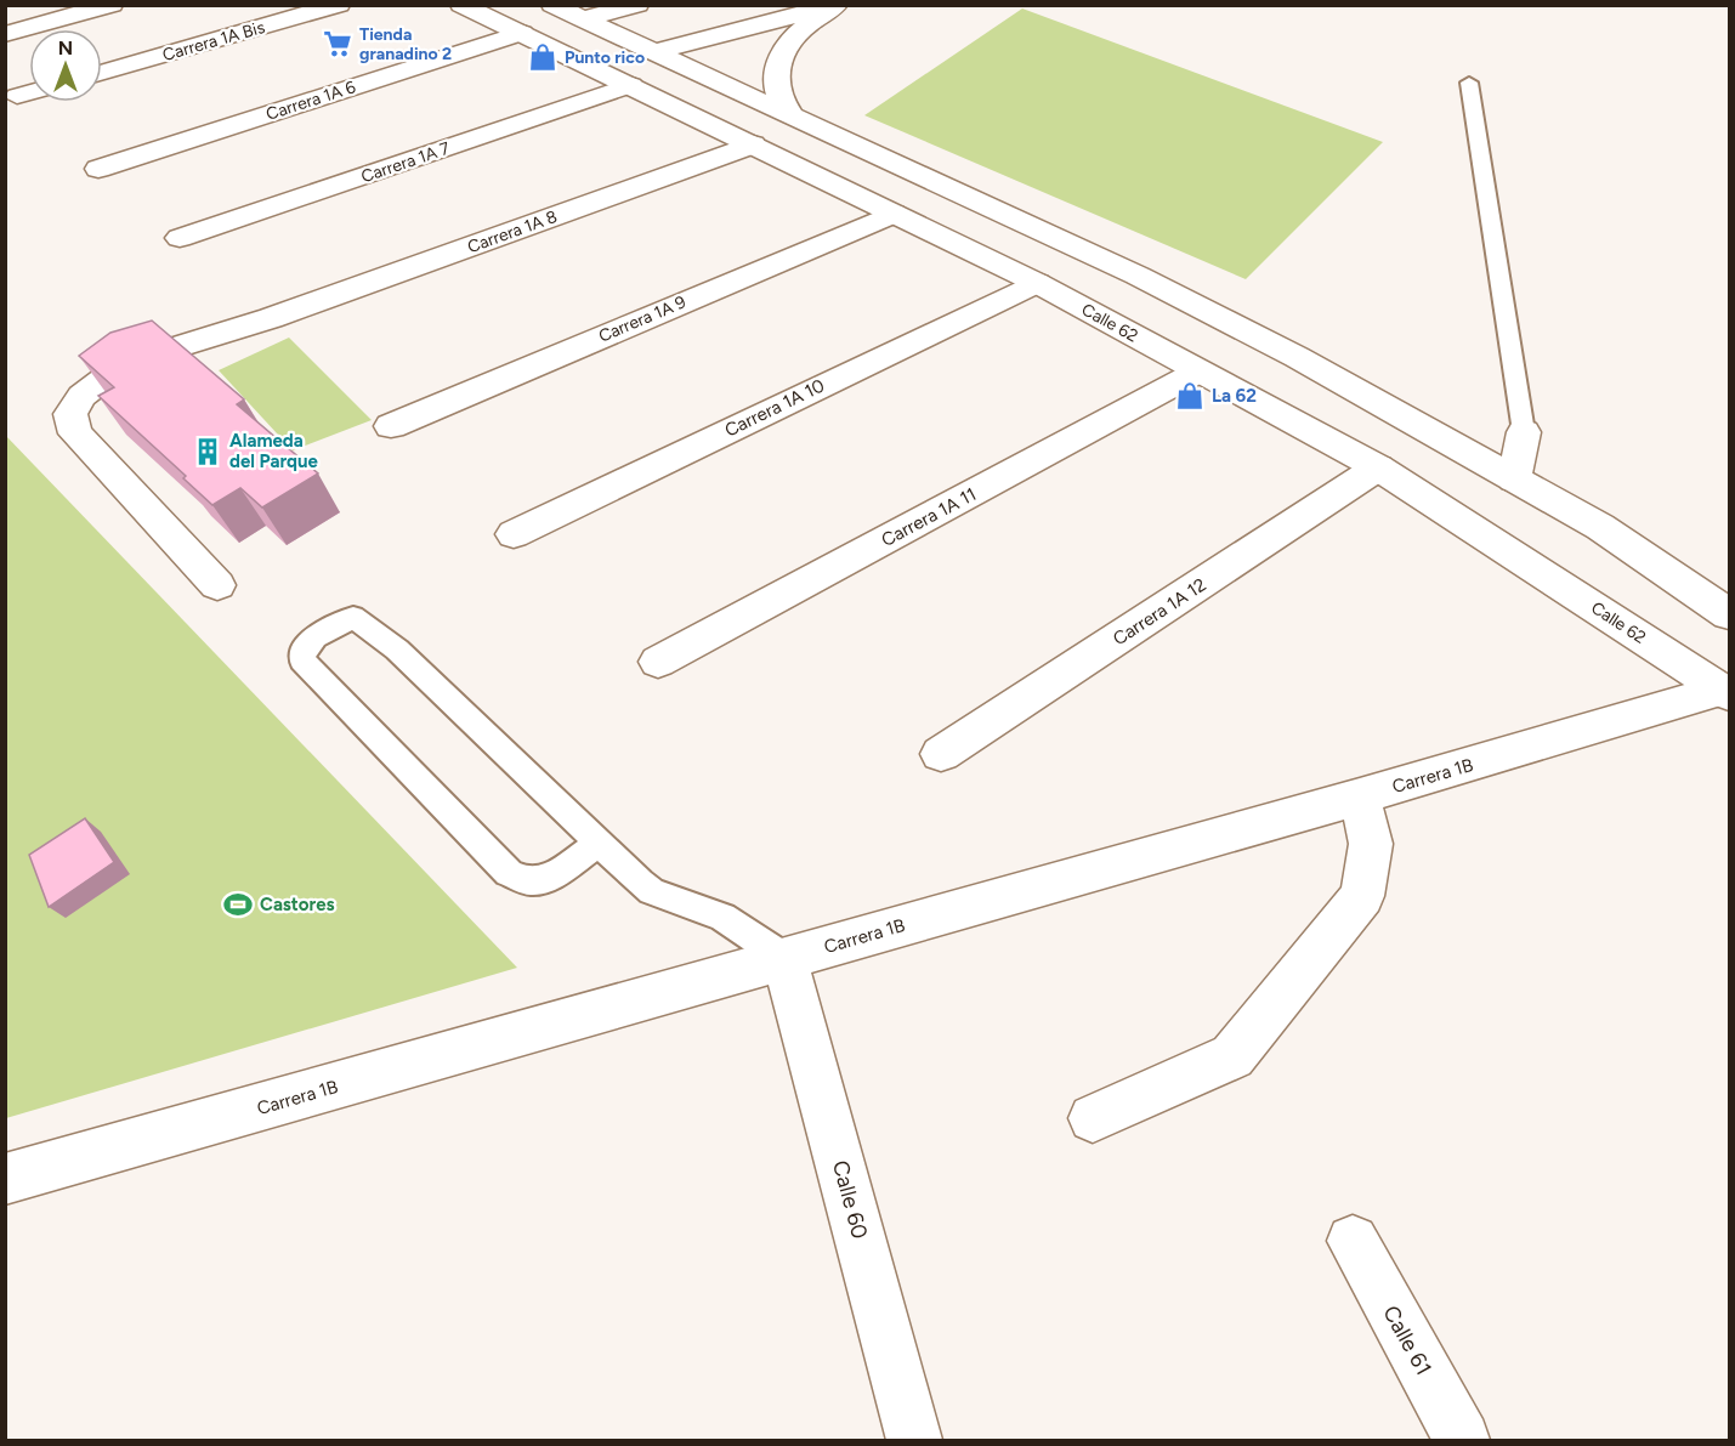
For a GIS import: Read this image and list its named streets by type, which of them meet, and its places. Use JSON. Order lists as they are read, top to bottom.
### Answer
{
  "streets": {
    "street": [
      "Carrera 1A Bis",
      "Carrera 1A 6",
      "Carrera 1A 7",
      "Carrera 1A 8",
      "Carrera 1A 9",
      "Calle 62",
      "Carrera 1A 10",
      "Carrera 1A 11",
      "Carrera 1A 12",
      "Carrera 1B",
      "Calle 60",
      "Calle 61"
    ]
  },
  "crossings": [
    ["Carrera 1A 6", "Calle 62"],
    ["Carrera 1A 7", "Calle 62"],
    ["Carrera 1A 8", "Calle 62"],
    ["Carrera 1A 9", "Calle 62"],
    ["Calle 62", "Carrera 1A 10"],
    ["Calle 62", "Carrera 1A 11"],
    ["Calle 62", "Carrera 1A 12"],
    ["Calle 62", "Carrera 1B"],
    ["Carrera 1B", "Calle 60"]
  ],
  "places": {
    "supermarket": ["Tienda granadino 2"],
    "shop": ["Punto rico", "La 62"],
    "building": ["Alameda del Parque"],
    "sports": ["Castores"]
  },
  "north": "top"
}
